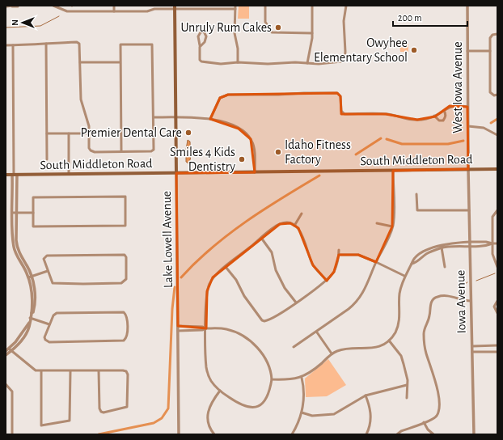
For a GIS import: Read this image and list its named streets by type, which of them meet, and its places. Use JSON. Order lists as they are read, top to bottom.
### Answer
{
  "streets": {
    "main road": ["South Middleton Road", "Lake Lowell Avenue"],
    "street": ["West Iowa Avenue", "Iowa Avenue"]
  },
  "crossings": [
    ["West Iowa Avenue", "South Middleton Road"],
    ["West Iowa Avenue", "Iowa Avenue"],
    ["South Middleton Road", "Lake Lowell Avenue"],
    ["South Middleton Road", "Iowa Avenue"]
  ],
  "places": [
    "Unruly Rum Cakes",
    "Owyhee Elementary School",
    "Premier Dental Care",
    "Idaho Fitness Factory",
    "Smiles 4 Kids Dentistry"
  ],
  "scale_bar": "200 m",
  "north": "left"
}
